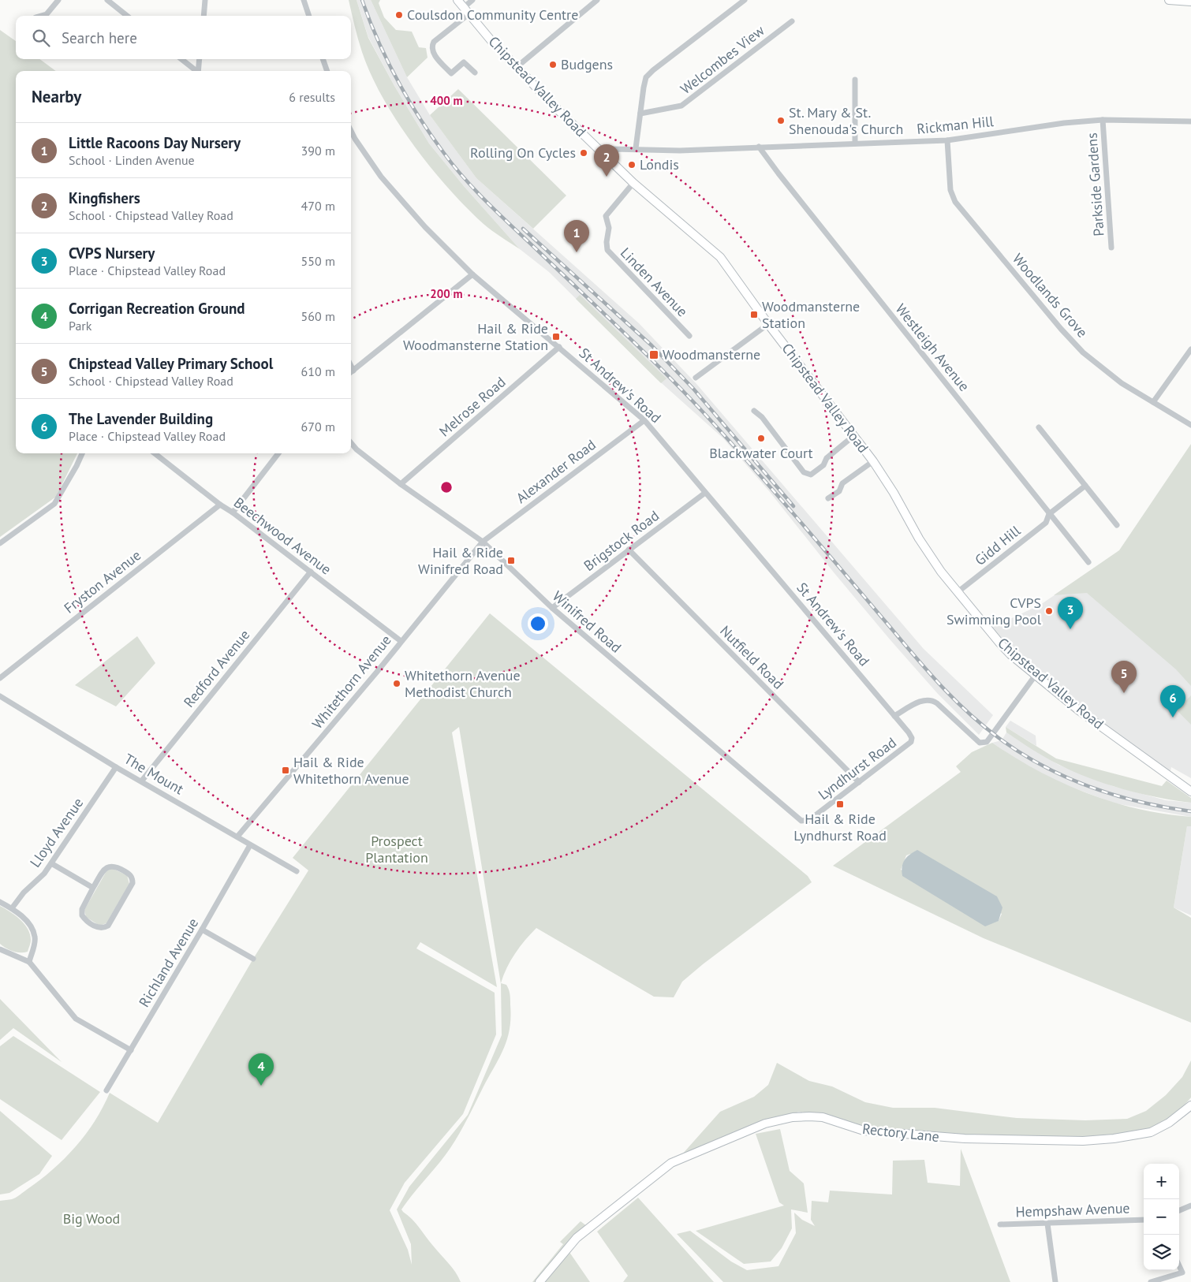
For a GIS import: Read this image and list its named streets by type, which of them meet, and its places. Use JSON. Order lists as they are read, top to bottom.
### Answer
{
  "streets": {
    "main road": ["Chipstead Valley Road", "Rectory Lane"],
    "street": [
      "Welcombes View",
      "Rickman Hill",
      "Parkside Gardens",
      "Linden Avenue",
      "Woodlands Grove",
      "Westleigh Avenue",
      "St Andrew's Road",
      "Melrose Road",
      "Alexander Road",
      "Beechwood Avenue",
      "Brigstock Road",
      "Gidd Hill",
      "Fryston Avenue",
      "Winifred Road",
      "Nutfield Road",
      "Redford Avenue",
      "Whitethorn Avenue",
      "Lyndhurst Road",
      "The Mount",
      "Lloyd Avenue",
      "Richland Avenue",
      "Hempshaw Avenue"
    ]
  },
  "crossings": [
    ["Chipstead Valley Road", "Rickman Hill"],
    ["Chipstead Valley Road", "Linden Avenue"],
    ["Chipstead Valley Road", "Gidd Hill"],
    ["Rickman Hill", "Parkside Gardens"],
    ["Rickman Hill", "Woodlands Grove"],
    ["Rickman Hill", "Westleigh Avenue"],
    ["Westleigh Avenue", "Gidd Hill"],
    ["St Andrew's Road", "Melrose Road"],
    ["St Andrew's Road", "Alexander Road"],
    ["St Andrew's Road", "Brigstock Road"],
    ["St Andrew's Road", "Lyndhurst Road"],
    ["Melrose Road", "Winifred Road"],
    ["Alexander Road", "Winifred Road"],
    ["Alexander Road", "Whitethorn Avenue"],
    ["Beechwood Avenue", "Fryston Avenue"],
    ["Beechwood Avenue", "Redford Avenue"],
    ["Beechwood Avenue", "Whitethorn Avenue"],
    ["Brigstock Road", "Winifred Road"],
    ["Brigstock Road", "Nutfield Road"],
    ["Winifred Road", "Whitethorn Avenue"],
    ["Winifred Road", "Lyndhurst Road"],
    ["Nutfield Road", "Lyndhurst Road"],
    ["Redford Avenue", "The Mount"],
    ["Whitethorn Avenue", "The Mount"],
    ["The Mount", "Lloyd Avenue"],
    ["The Mount", "Richland Avenue"]
  ],
  "parks": ["Prospect Plantation", "Big Wood"],
  "places": {
    "other": [
      "Coulsdon Community Centre",
      "Budgens",
      "St. Mary & St. Shenouda's Church",
      "Rolling On Cycles",
      "Londis",
      "Blackwater Court",
      "CVPS Swimming Pool",
      "Whitethorn Avenue Methodist Church"
    ],
    "transit": [
      "Woodmansterne Station",
      "Hail & Ride Woodmansterne Station",
      "Woodmansterne",
      "Hail & Ride Winifred Road",
      "Hail & Ride Whitethorn Avenue",
      "Hail & Ride Lyndhurst Road"
    ]
  },
  "page": {
    "search": "Search here",
    "heading": ["Nearby", "6 results"],
    "list": [
      {
        "mark": "1",
        "name": "Little Racoons Day Nursery",
        "note": "School · Linden Avenue",
        "value": "390 m"
      },
      {
        "mark": "2",
        "name": "Kingfishers",
        "note": "School · Chipstead Valley Road",
        "value": "470 m"
      },
      {
        "mark": "3",
        "name": "CVPS Nursery",
        "note": "Place · Chipstead Valley Road",
        "value": "550 m"
      },
      {
        "mark": "4",
        "name": "Corrigan Recreation Ground",
        "note": "Park",
        "value": "560 m"
      },
      {
        "mark": "5",
        "name": "Chipstead Valley Primary School",
        "note": "School · Chipstead Valley Road",
        "value": "610 m"
      },
      {
        "mark": "6",
        "name": "The Lavender Building",
        "note": "Place · Chipstead Valley Road",
        "value": "670 m"
      }
    ],
    "pins": [
      "2",
      "1",
      "3",
      "5",
      "6",
      "4"
    ],
    "map_buttons": ["+", "−"]
  },
  "rings": ["400 m", "200 m"]
}
